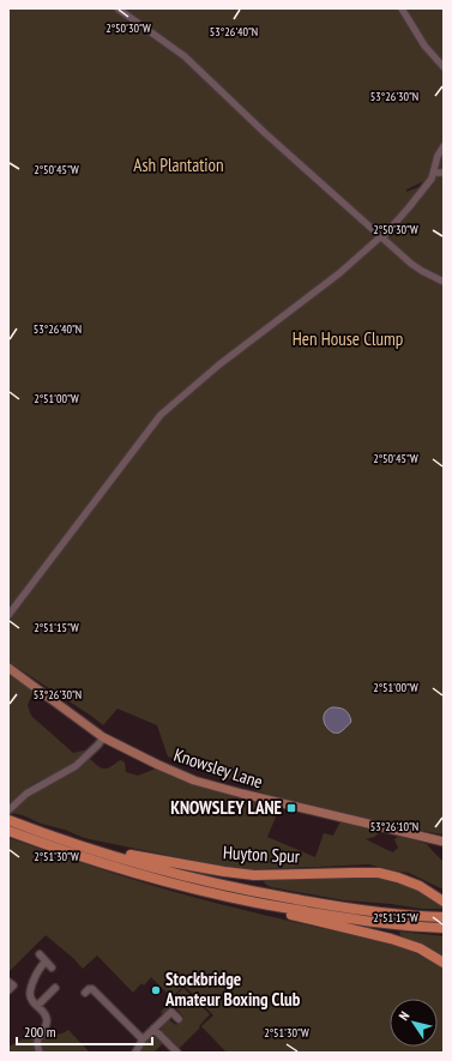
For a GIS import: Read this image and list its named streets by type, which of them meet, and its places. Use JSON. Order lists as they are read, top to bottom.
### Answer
{
  "streets": {
    "highway": ["Huyton Spur"],
    "main road": ["Knowsley Lane"]
  },
  "parks": ["Ash Plantation", "Hen House Clump"],
  "places": {
    "transit": ["KNOWSLEY LANE"],
    "other": ["Stockbridge Amateur Boxing Club"]
  },
  "scale_bar": "200 m",
  "north": "top left",
  "coordinates": [
    "2°50'30\"W",
    "53°26'40\"N",
    "53°26'30\"N",
    "2°50'45\"W",
    "2°51'00\"W",
    "2°51'15\"W",
    "53°26'10\"N",
    "2°51'30\"W"
  ]
}
